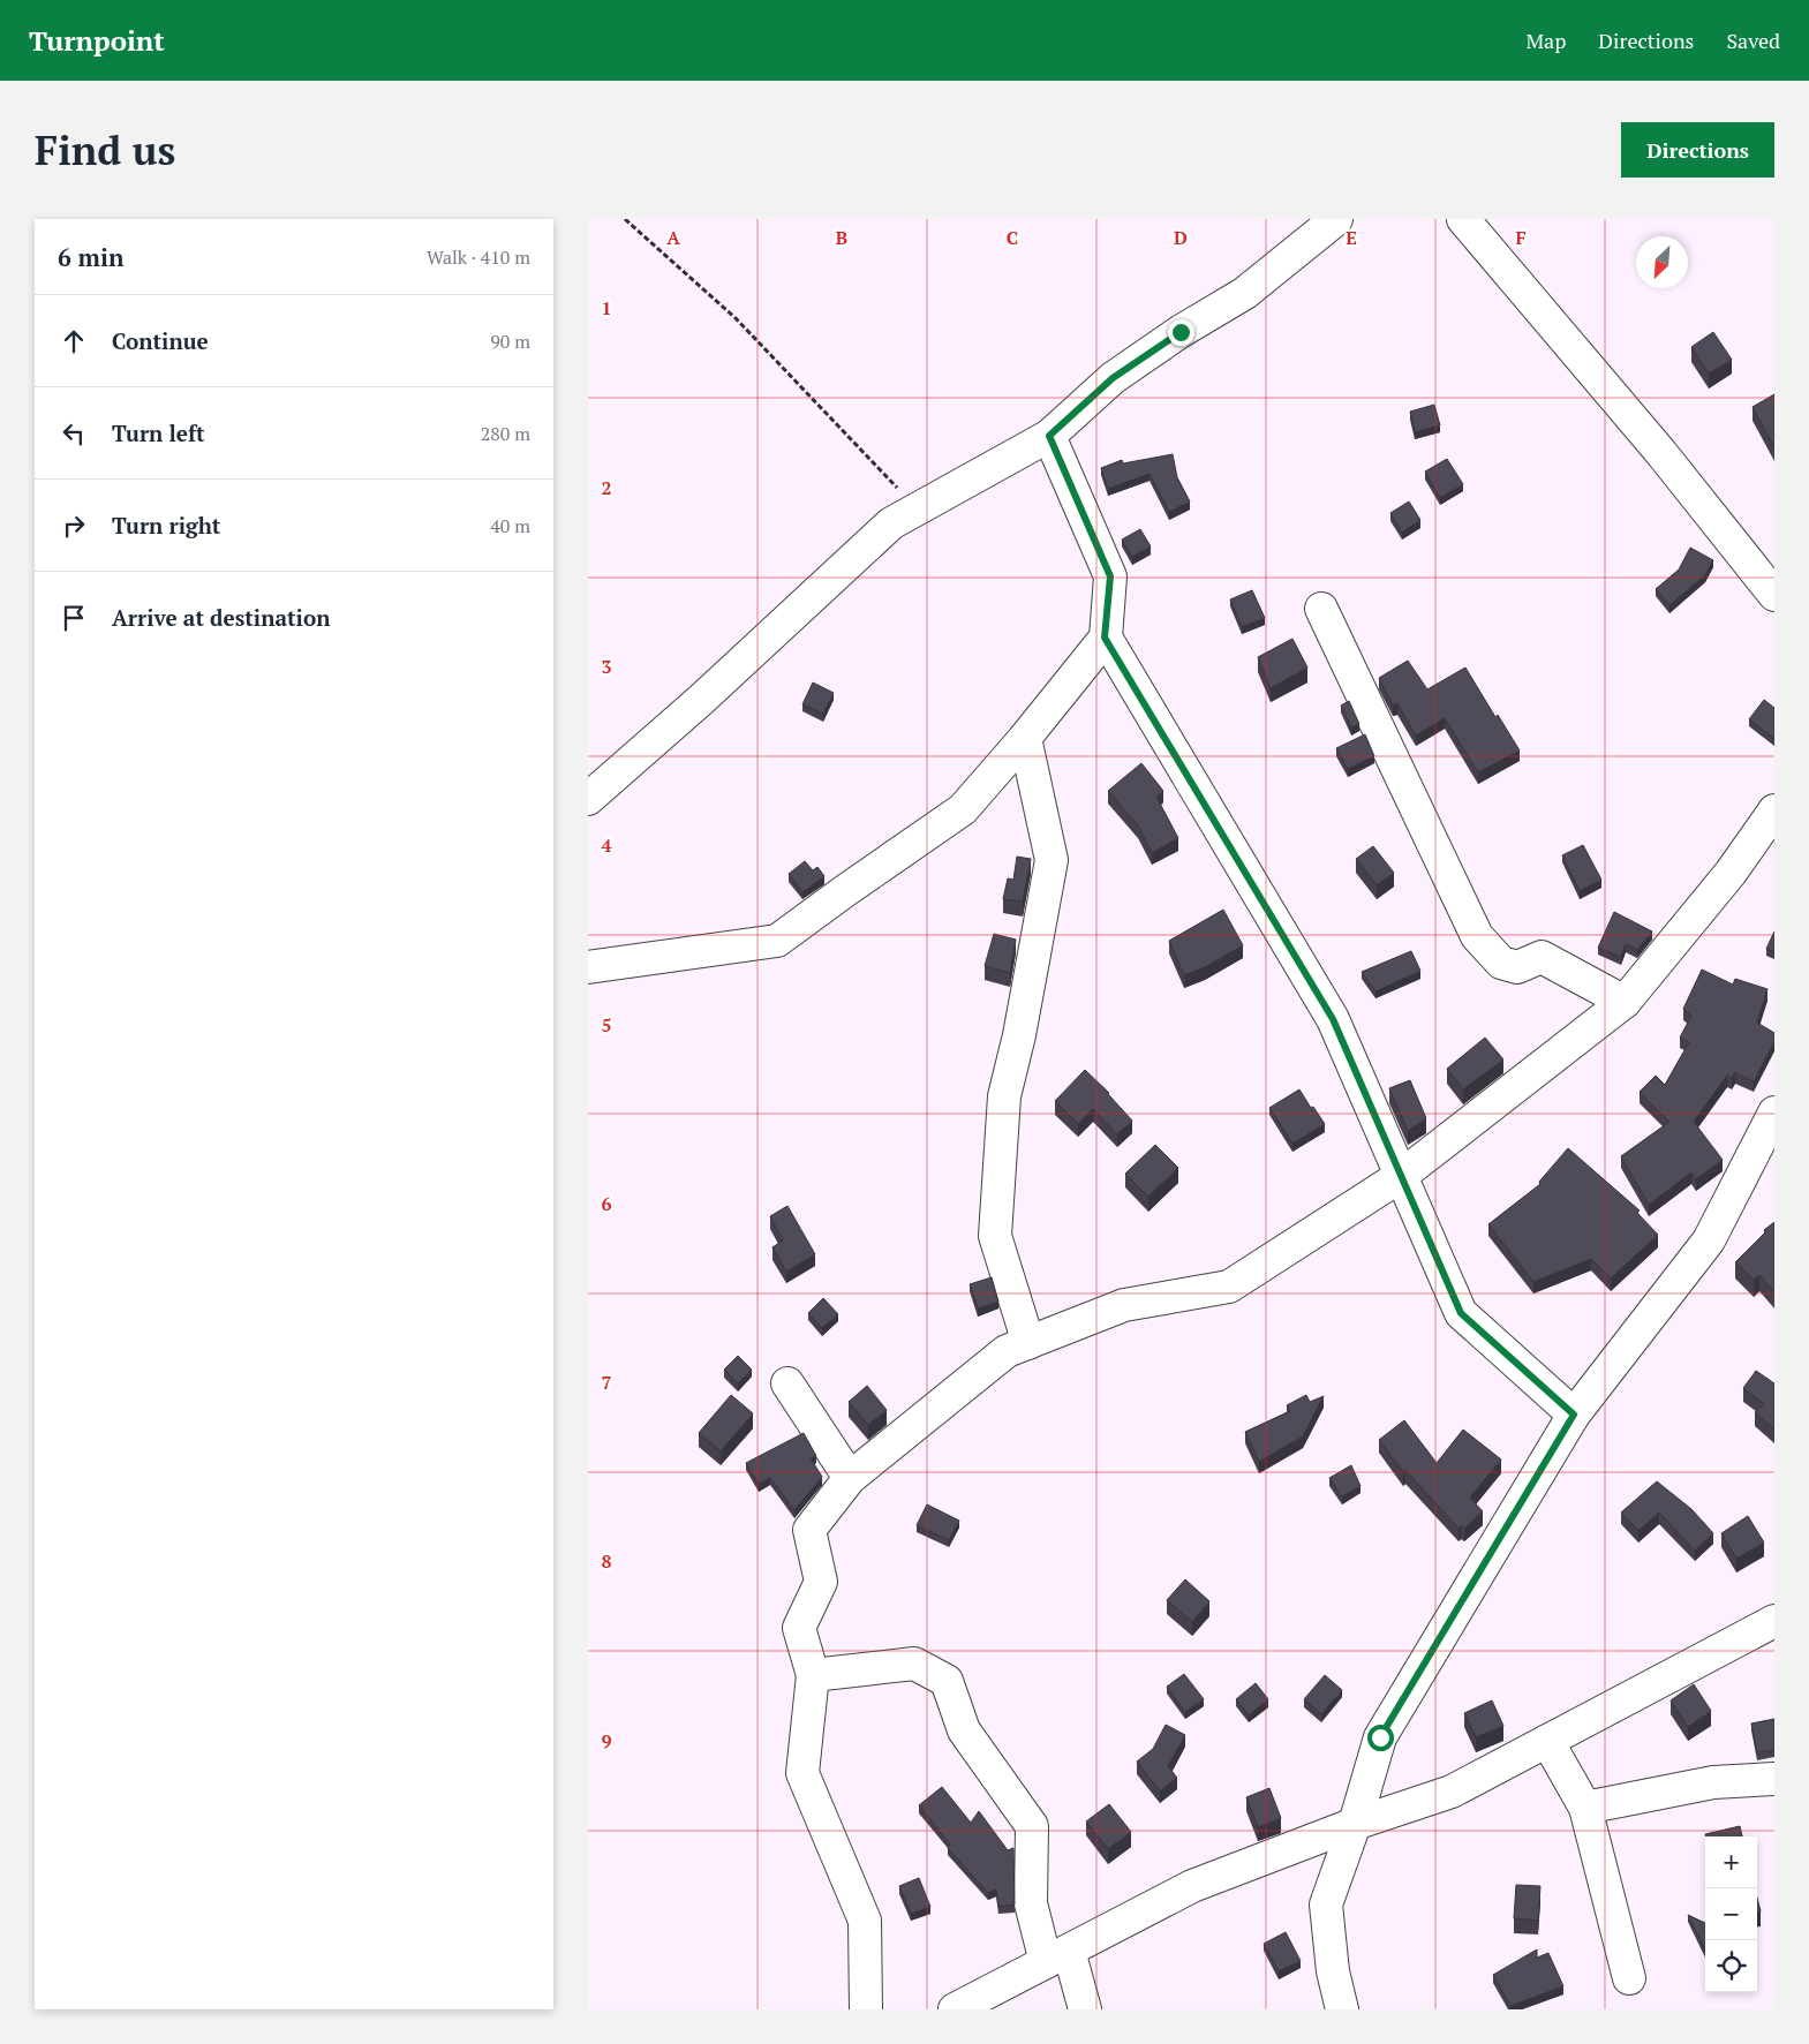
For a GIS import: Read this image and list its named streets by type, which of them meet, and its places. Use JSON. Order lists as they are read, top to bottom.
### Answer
{
  "north": "bottom left",
  "page": {
    "header": "Turnpoint",
    "nav": ["Map", "Directions", "Saved"],
    "buttons": "Directions",
    "title": "Find us",
    "heading": ["6 min", "Walk · 410 m"],
    "list": [
      ["Continue", "90 m"],
      ["Turn left", "280 m"],
      ["Turn right", "40 m"],
      "Arrive at destination"
    ],
    "map_buttons": ["+", "−"]
  },
  "grid": {
    "columns": [
      "A",
      "B",
      "C",
      "D",
      "E",
      "F"
    ],
    "rows": [
      "1",
      "2",
      "3",
      "4",
      "5",
      "6",
      "7",
      "8",
      "9"
    ]
  }
}
